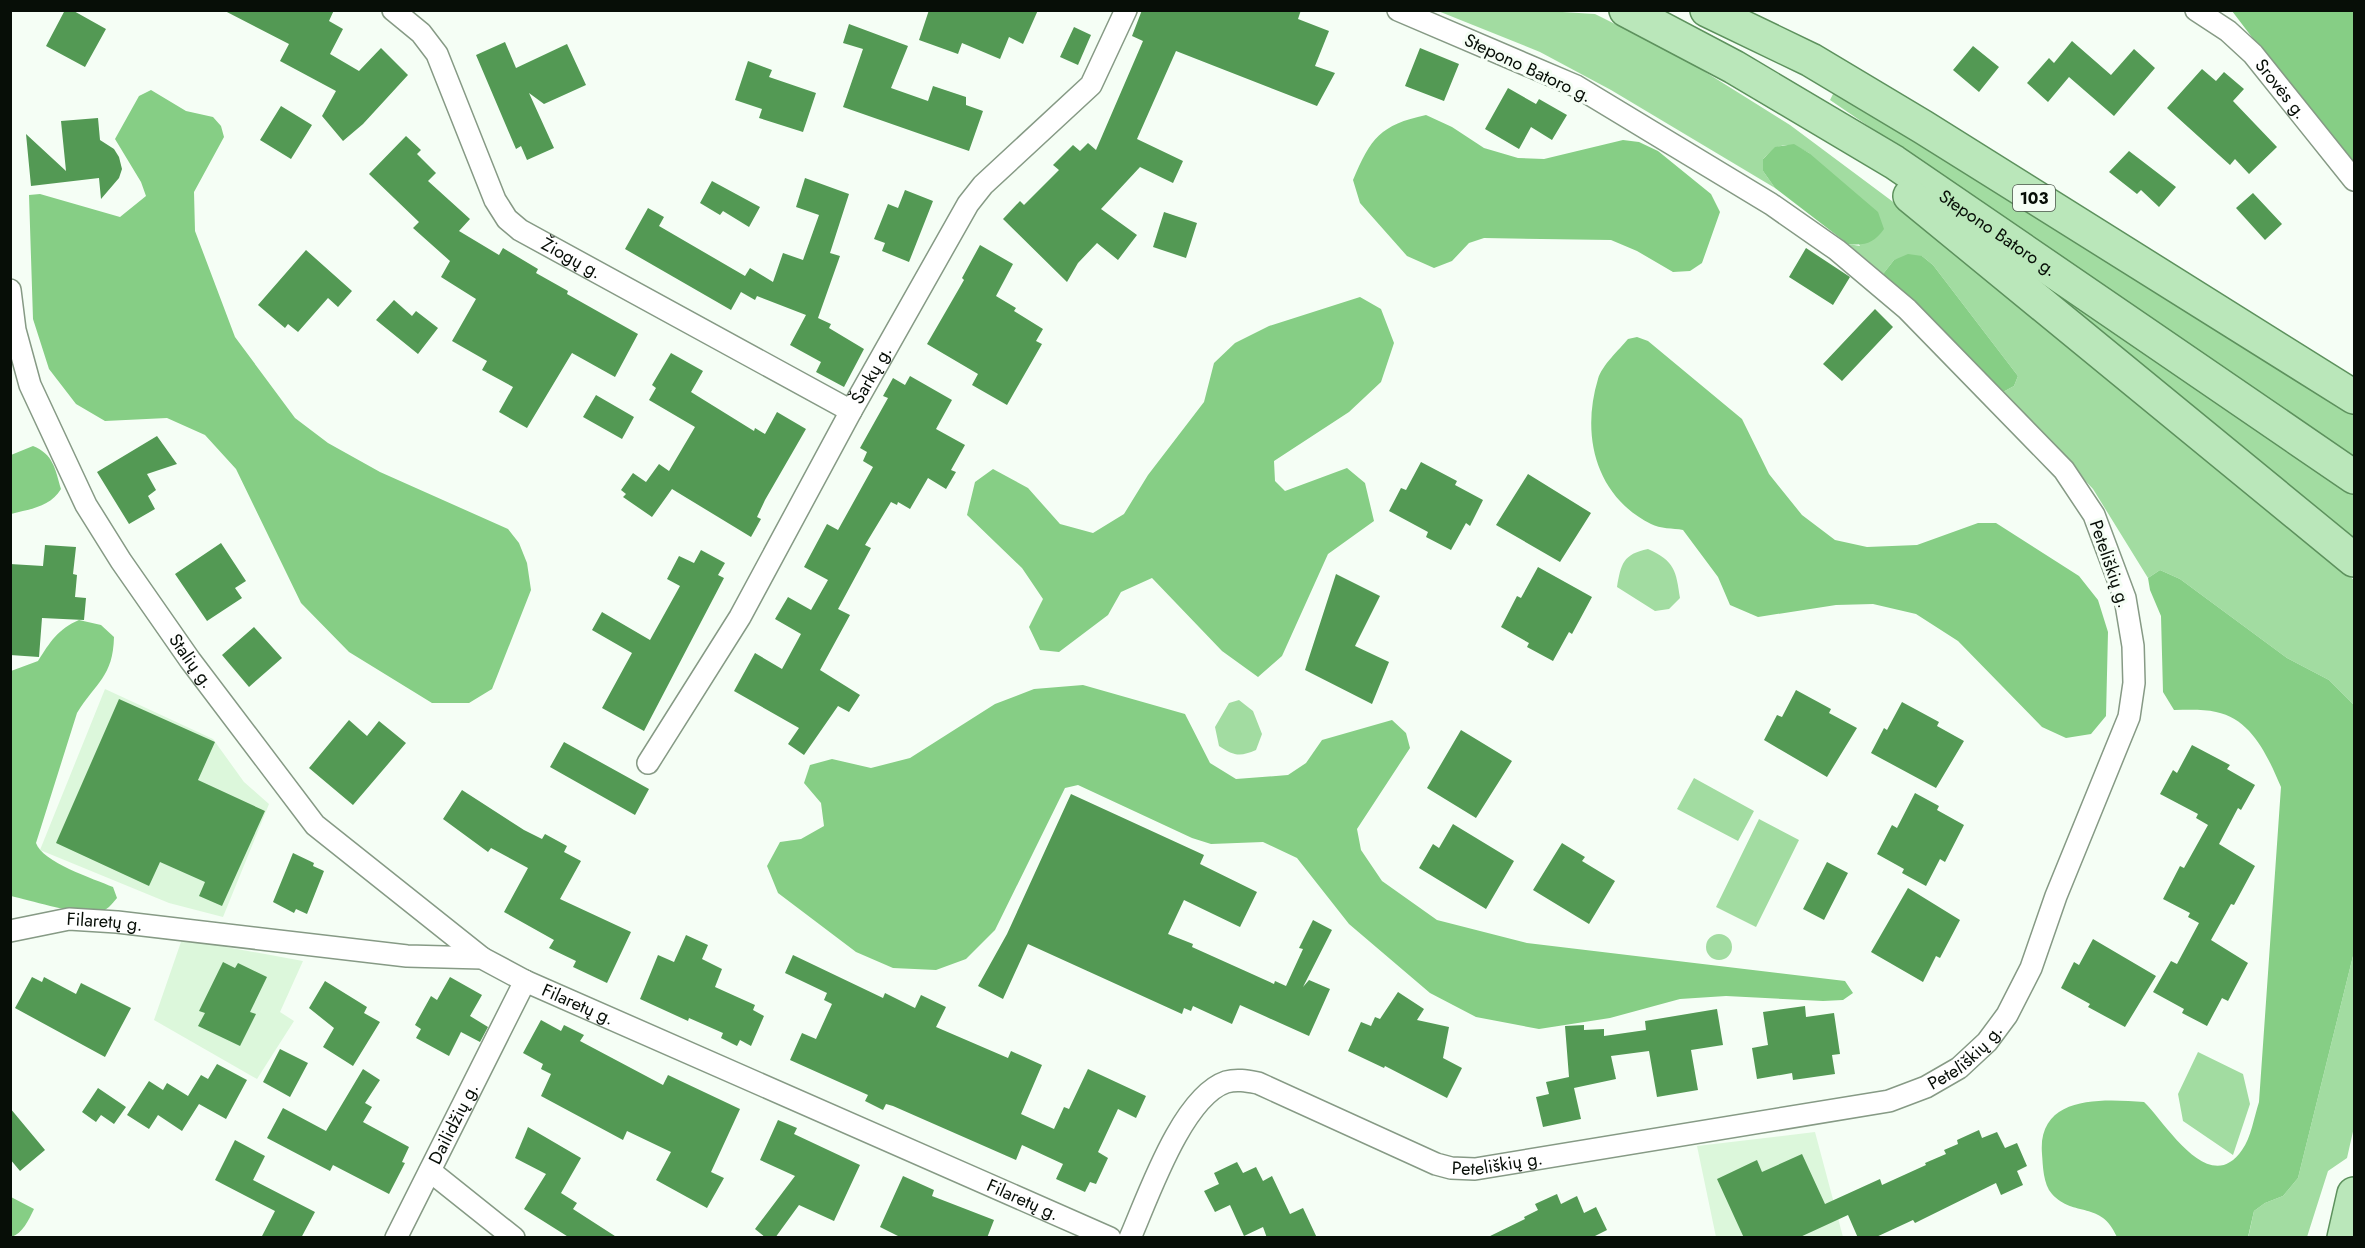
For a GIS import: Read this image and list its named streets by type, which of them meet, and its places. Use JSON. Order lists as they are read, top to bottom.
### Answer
{
  "streets": {
    "main road": ["Stepono Batoro g.", "103"],
    "street": [
      "Srovės g.",
      "Žiogų g.",
      "Šarkų g.",
      "Peteliškių g.",
      "Stalių g.",
      "Filaretų g.",
      "Dailidžių g."
    ]
  },
  "crossings": [
    ["Stepono Batoro g.", "Peteliškių g."],
    ["Žiogų g.", "Šarkų g."],
    ["Stalių g.", "Filaretų g."],
    ["Filaretų g.", "Dailidžių g."]
  ]
}
